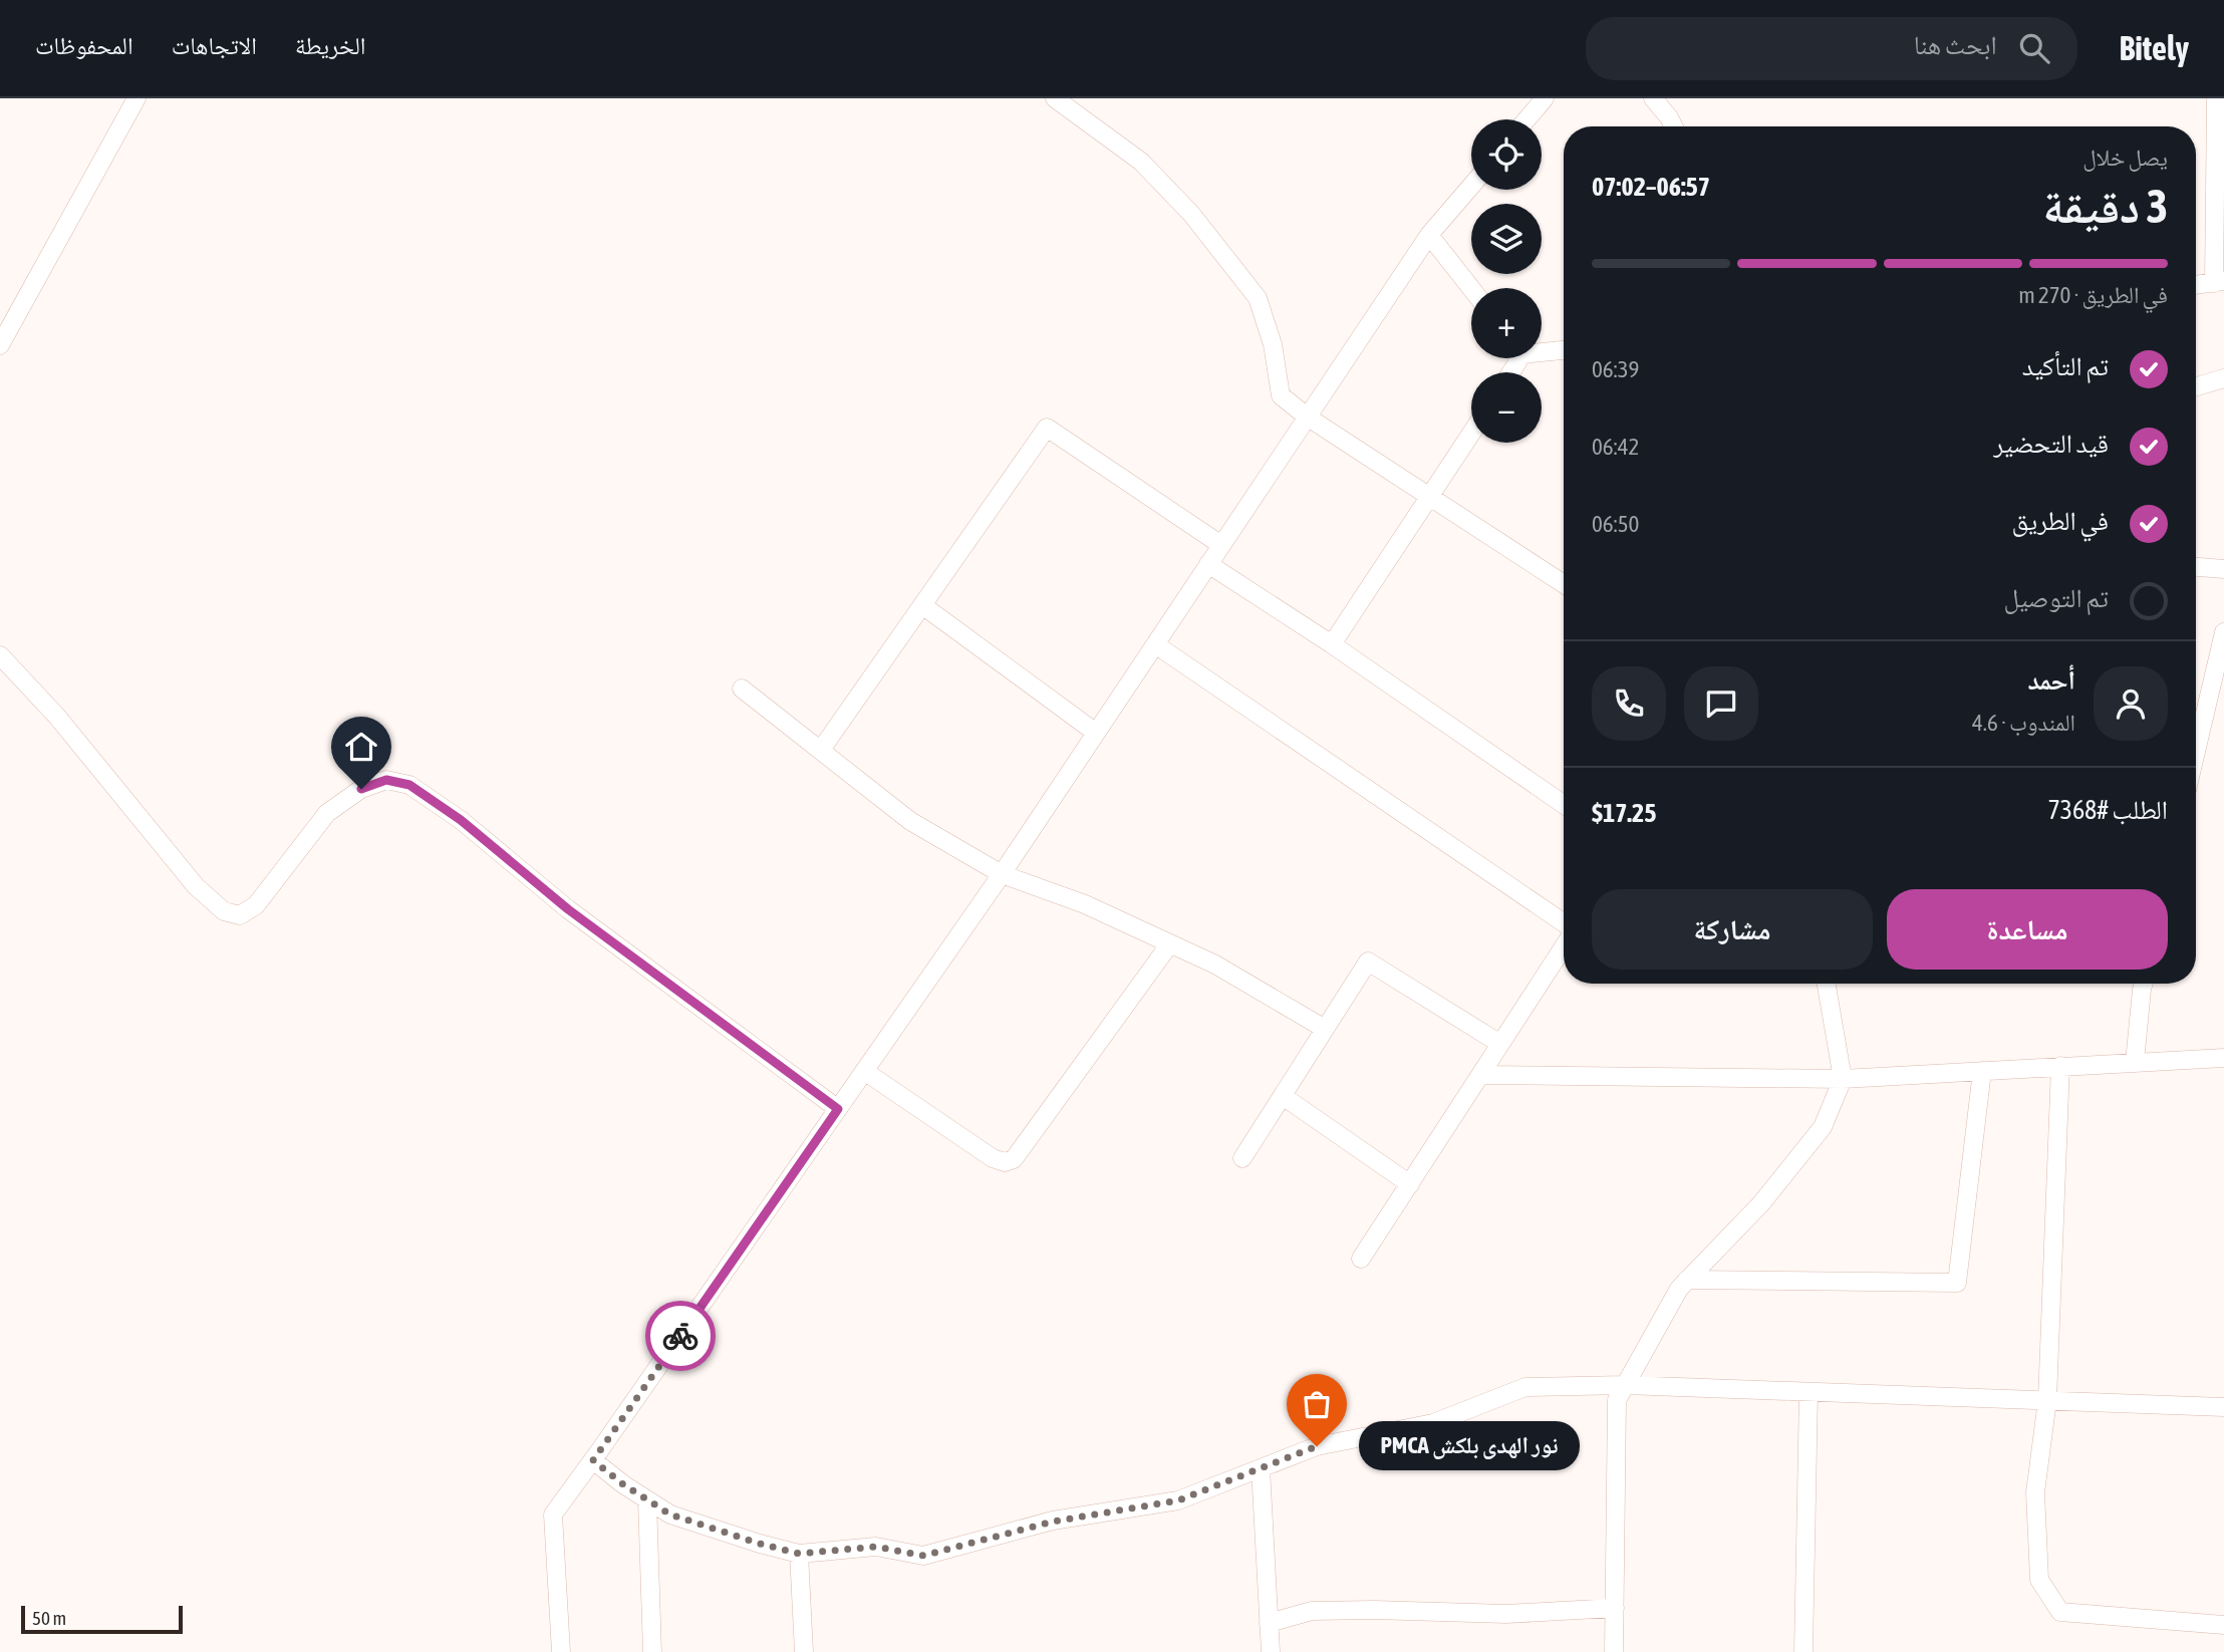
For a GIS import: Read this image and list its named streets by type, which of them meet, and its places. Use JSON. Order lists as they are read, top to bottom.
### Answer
{
  "places": ["نور الهدى بلكش PMCA"],
  "scale_bar": "50 m",
  "page": {
    "header": "Bitely",
    "search": "ابحث هنا",
    "nav": ["الخريطة", "الاتجاهات", "المحفوظات"],
    "map_buttons": ["+", "−"],
    "heading": ["3 دقيقة", "يصل خلال", "06:57–07:02"],
    "panel": [
      "أحمد",
      "المندوب · 4.6",
      "الطلب #7368",
      "$17.25"
    ],
    "bar": "في الطريق · 270 m",
    "list": [
      ["تم التأكيد", "06:39"],
      ["قيد التحضير", "06:42"],
      ["في الطريق", "06:50"],
      "تم التوصيل"
    ],
    "buttons": ["مساعدة", "مشاركة"],
    "bubble": "نور الهدى بلكش PMCA",
    "scale": "50 m"
  }
}
